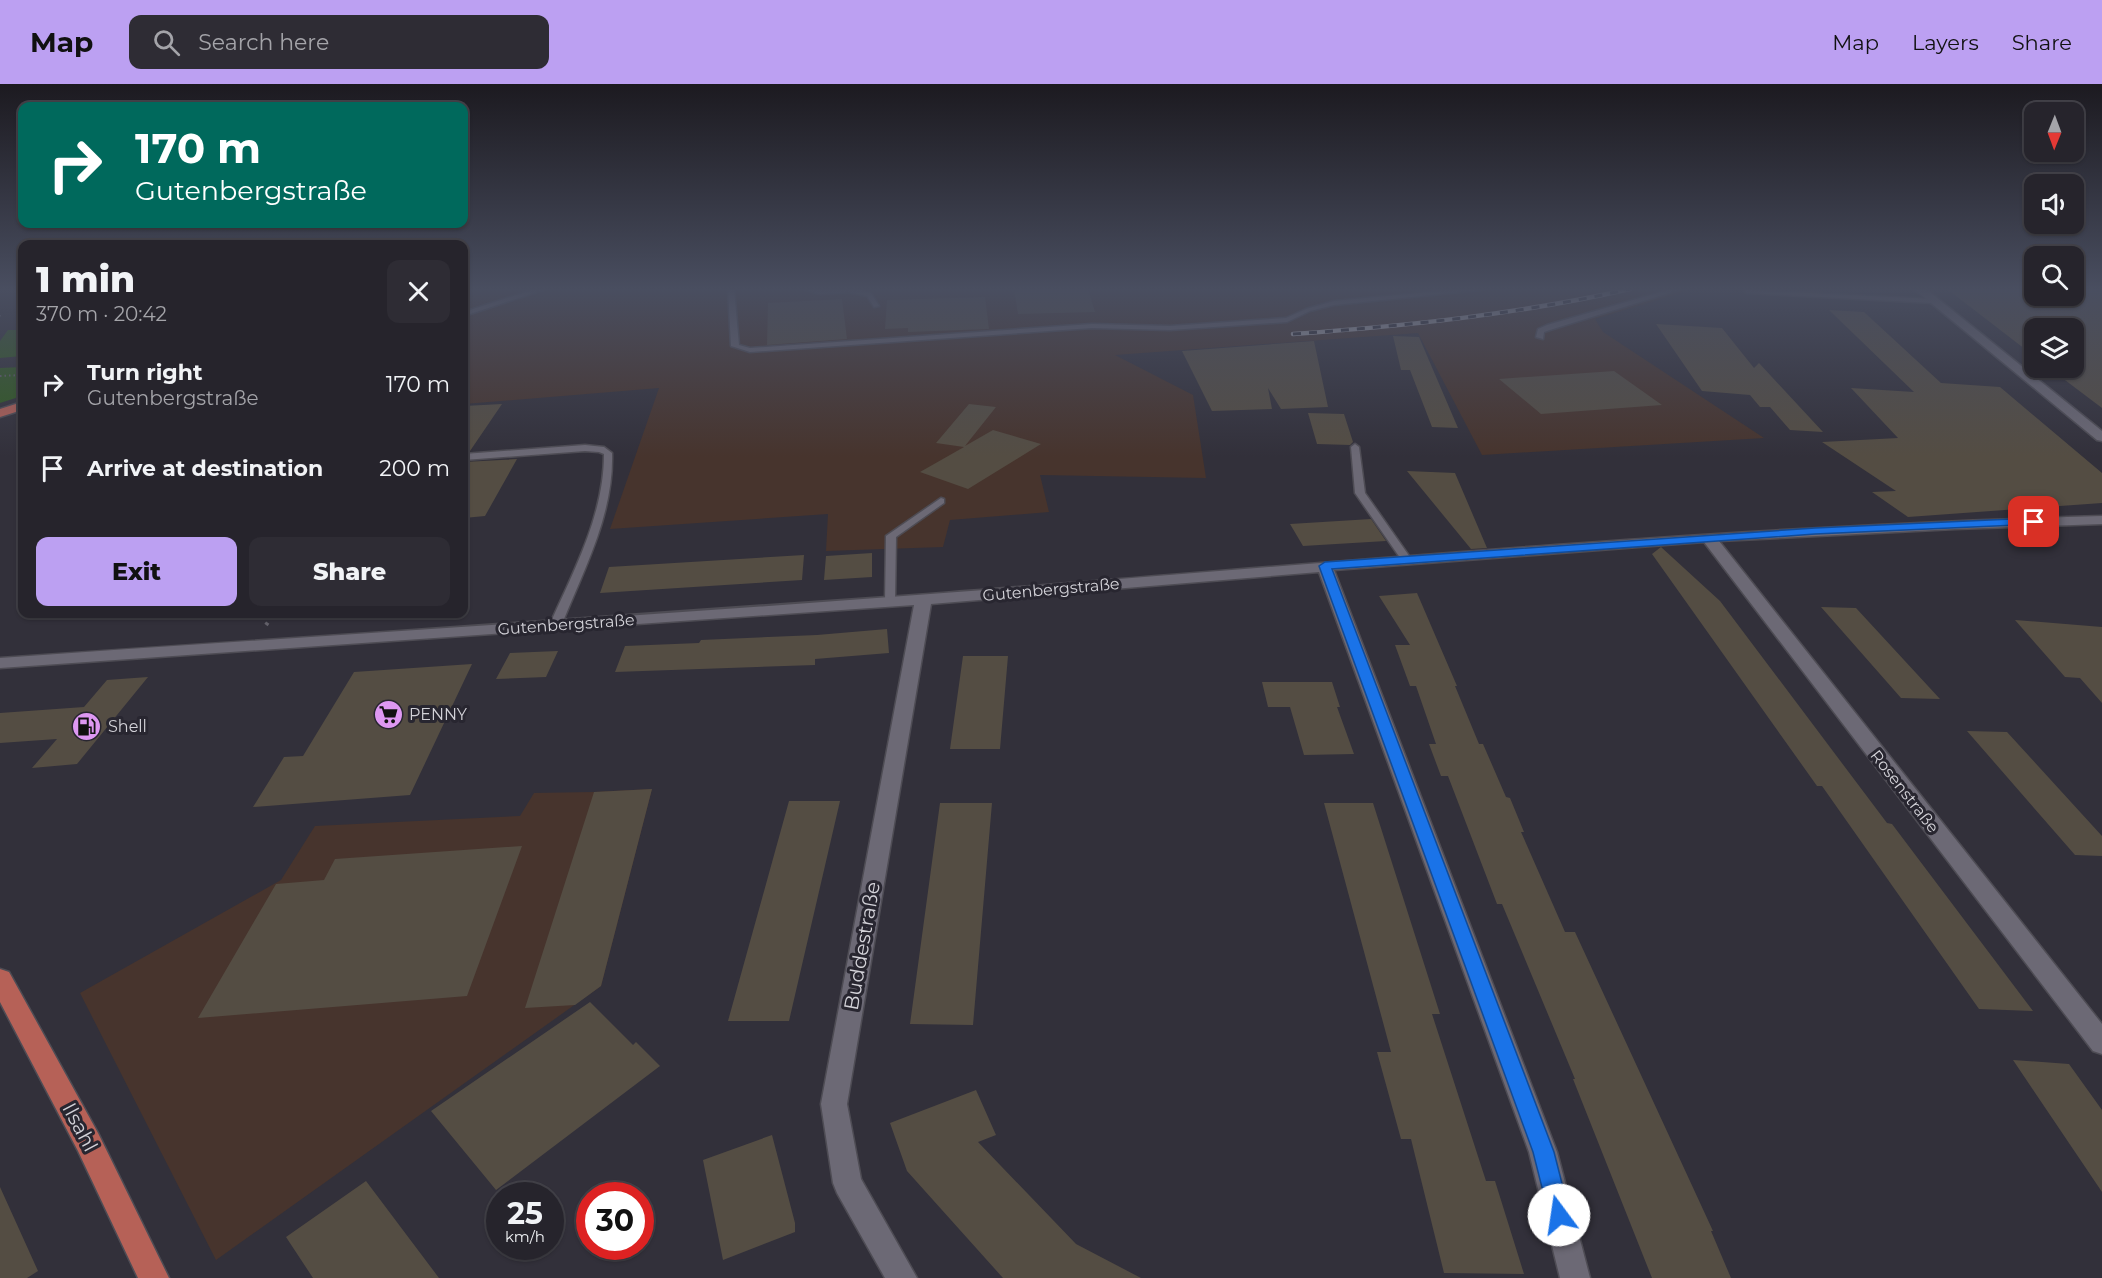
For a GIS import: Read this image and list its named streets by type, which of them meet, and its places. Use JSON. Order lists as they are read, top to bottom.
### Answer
{
  "streets": {
    "main road": ["Ilsahl"],
    "street": ["Gutenbergstraße", "Rosenstraße", "Buddestraße"]
  },
  "crossings": [
    ["Gutenbergstraße", "Rosenstraße"],
    ["Gutenbergstraße", "Buddestraße"]
  ],
  "places": {
    "supermarket": ["PENNY"],
    "fuel station": ["Shell"]
  },
  "north": "bottom",
  "page": {
    "header": "Map",
    "search": "Search here",
    "nav": ["Map", "Layers", "Share"],
    "turn": ["170 m", "Gutenbergstraße"],
    "heading": ["1 min", "370 m · 20:42"],
    "list": [
      {
        "name": "Turn right",
        "note": "Gutenbergstraße",
        "value": "170 m"
      },
      {
        "name": "Arrive at destination",
        "value": "200 m"
      }
    ],
    "buttons": ["Exit", "Share"],
    "speed": "25 km/h",
    "limit": "30"
  }
}
